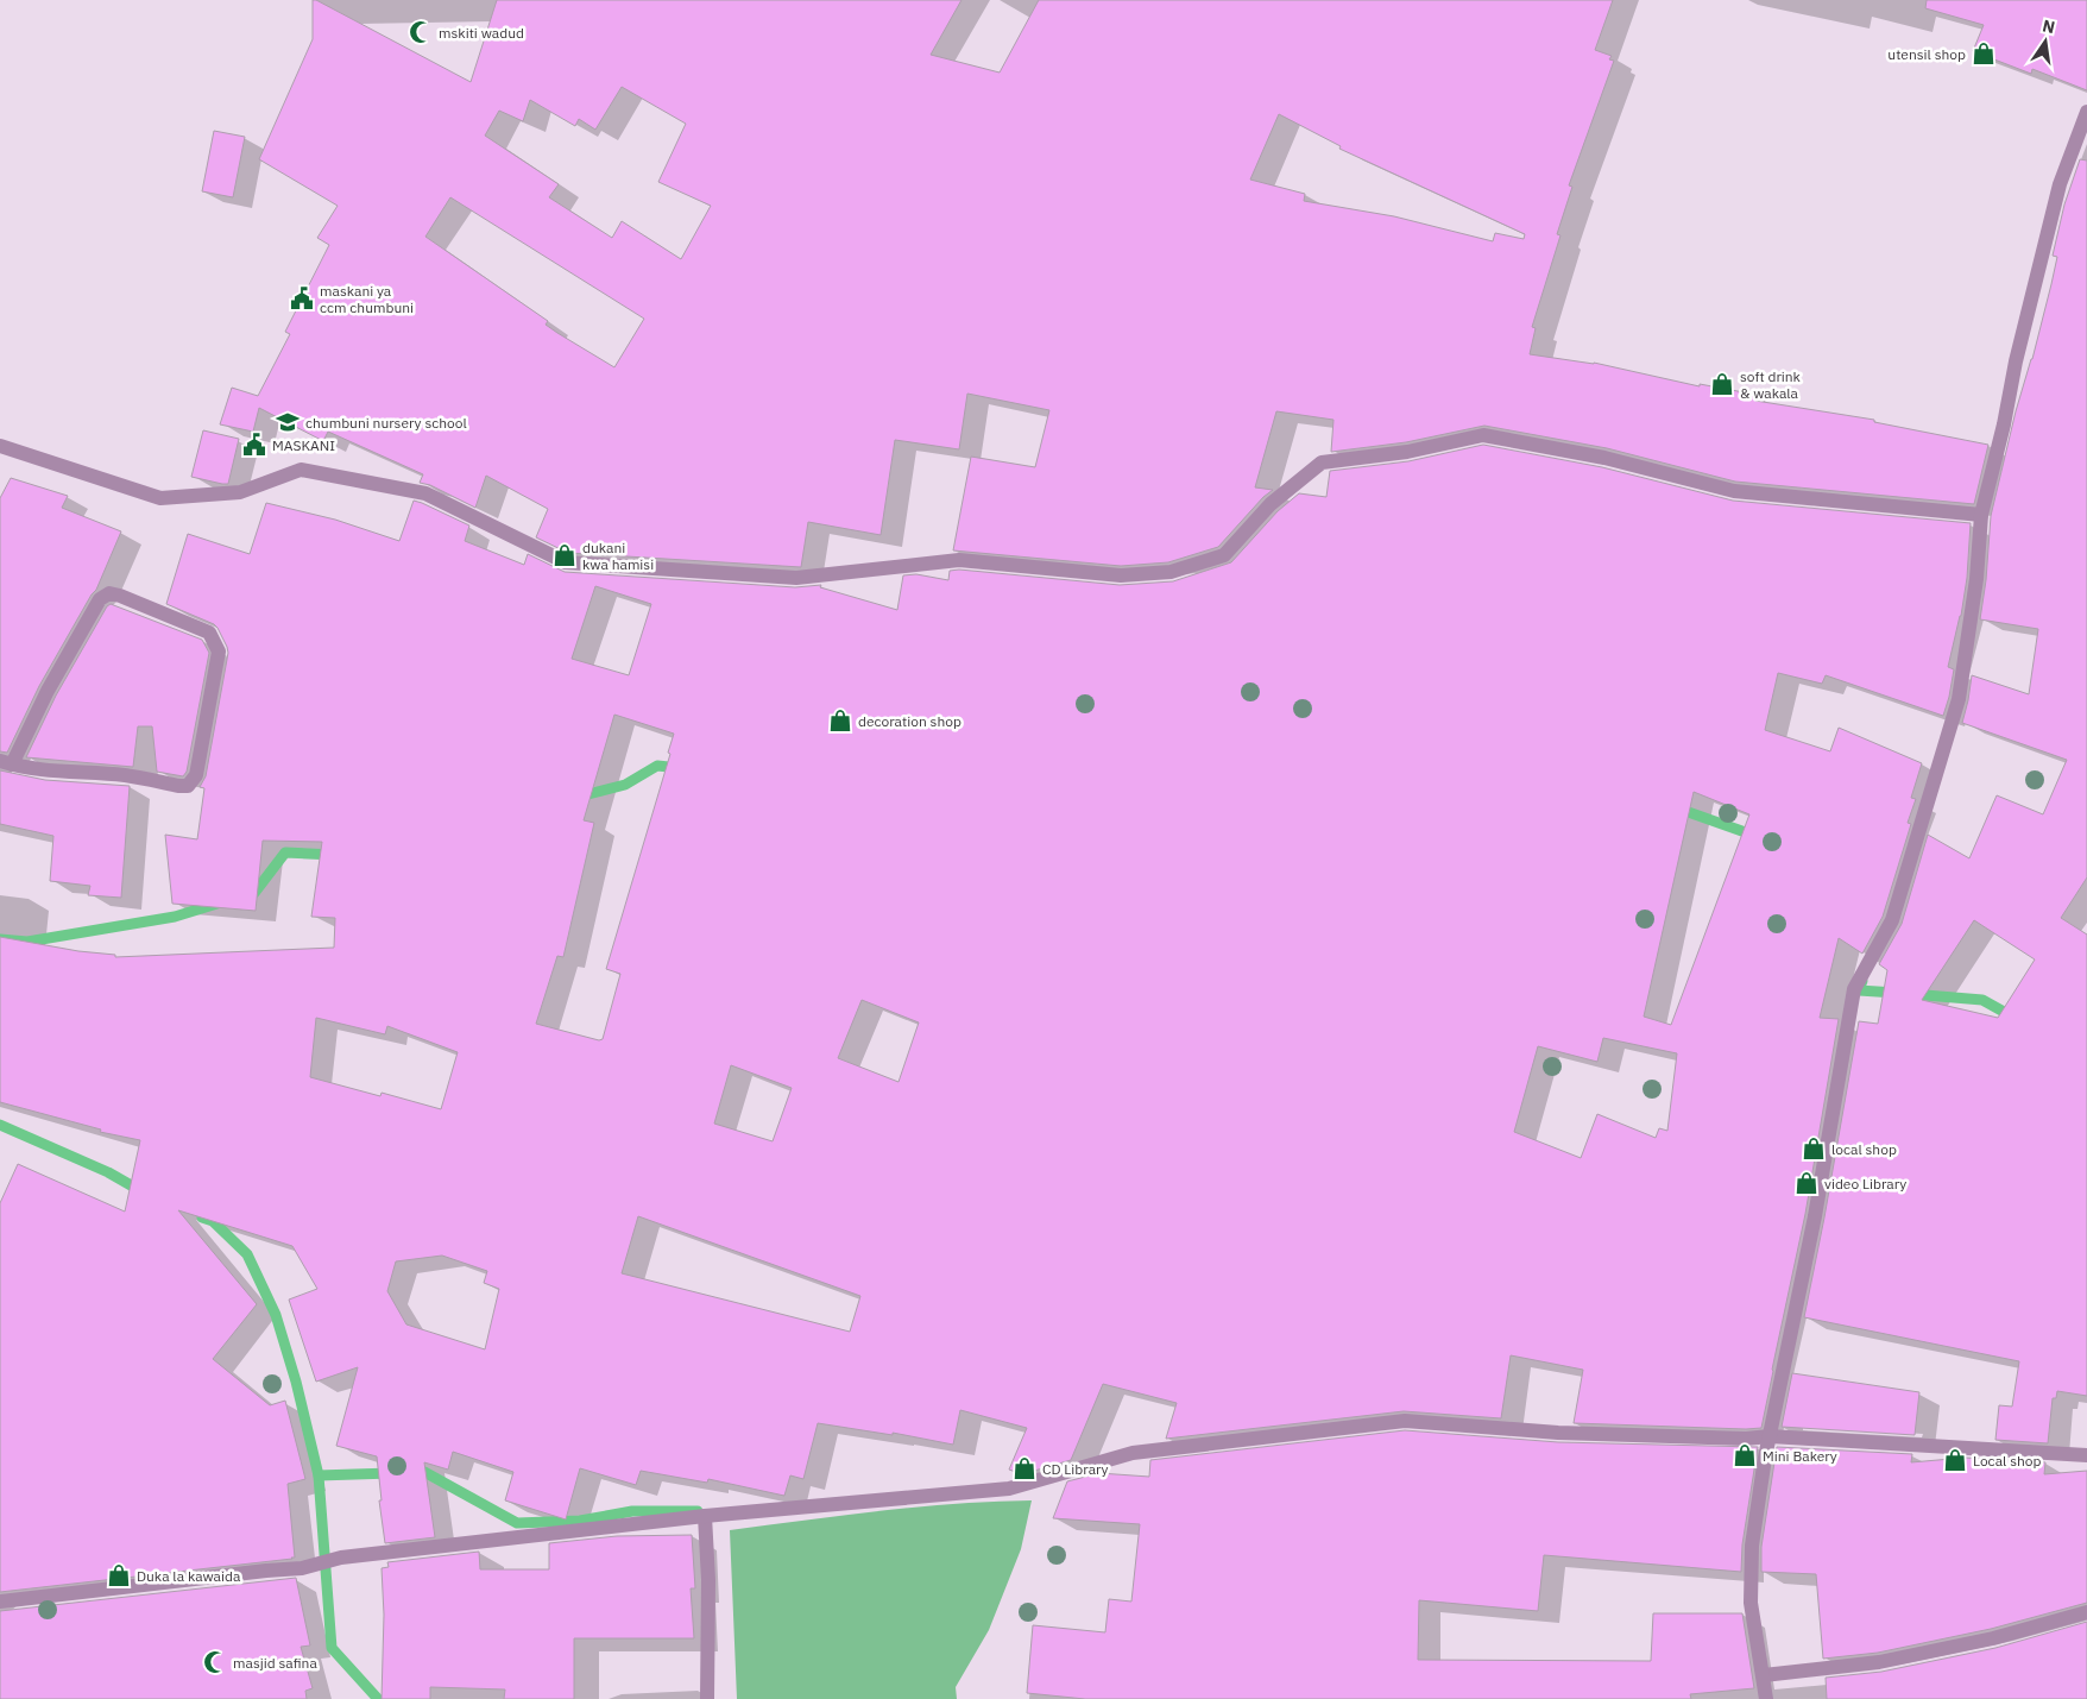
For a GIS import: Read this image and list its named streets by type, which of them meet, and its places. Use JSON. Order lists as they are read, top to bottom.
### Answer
{
  "places": {
    "mosque": ["mskiti wadud", "masjid safina"],
    "shop": [
      "utensil shop",
      "soft drink & wakala",
      "dukani kwa hamisi",
      "decoration shop",
      "local shop",
      "video Library",
      "Mini Bakery",
      "Local shop",
      "CD Library",
      "Duka la kawaida"
    ],
    "public building": ["maskani ya ccm chumbuni", "MASKANI"],
    "school or university": ["chumbuni nursery school"]
  },
  "north": "top"
}
